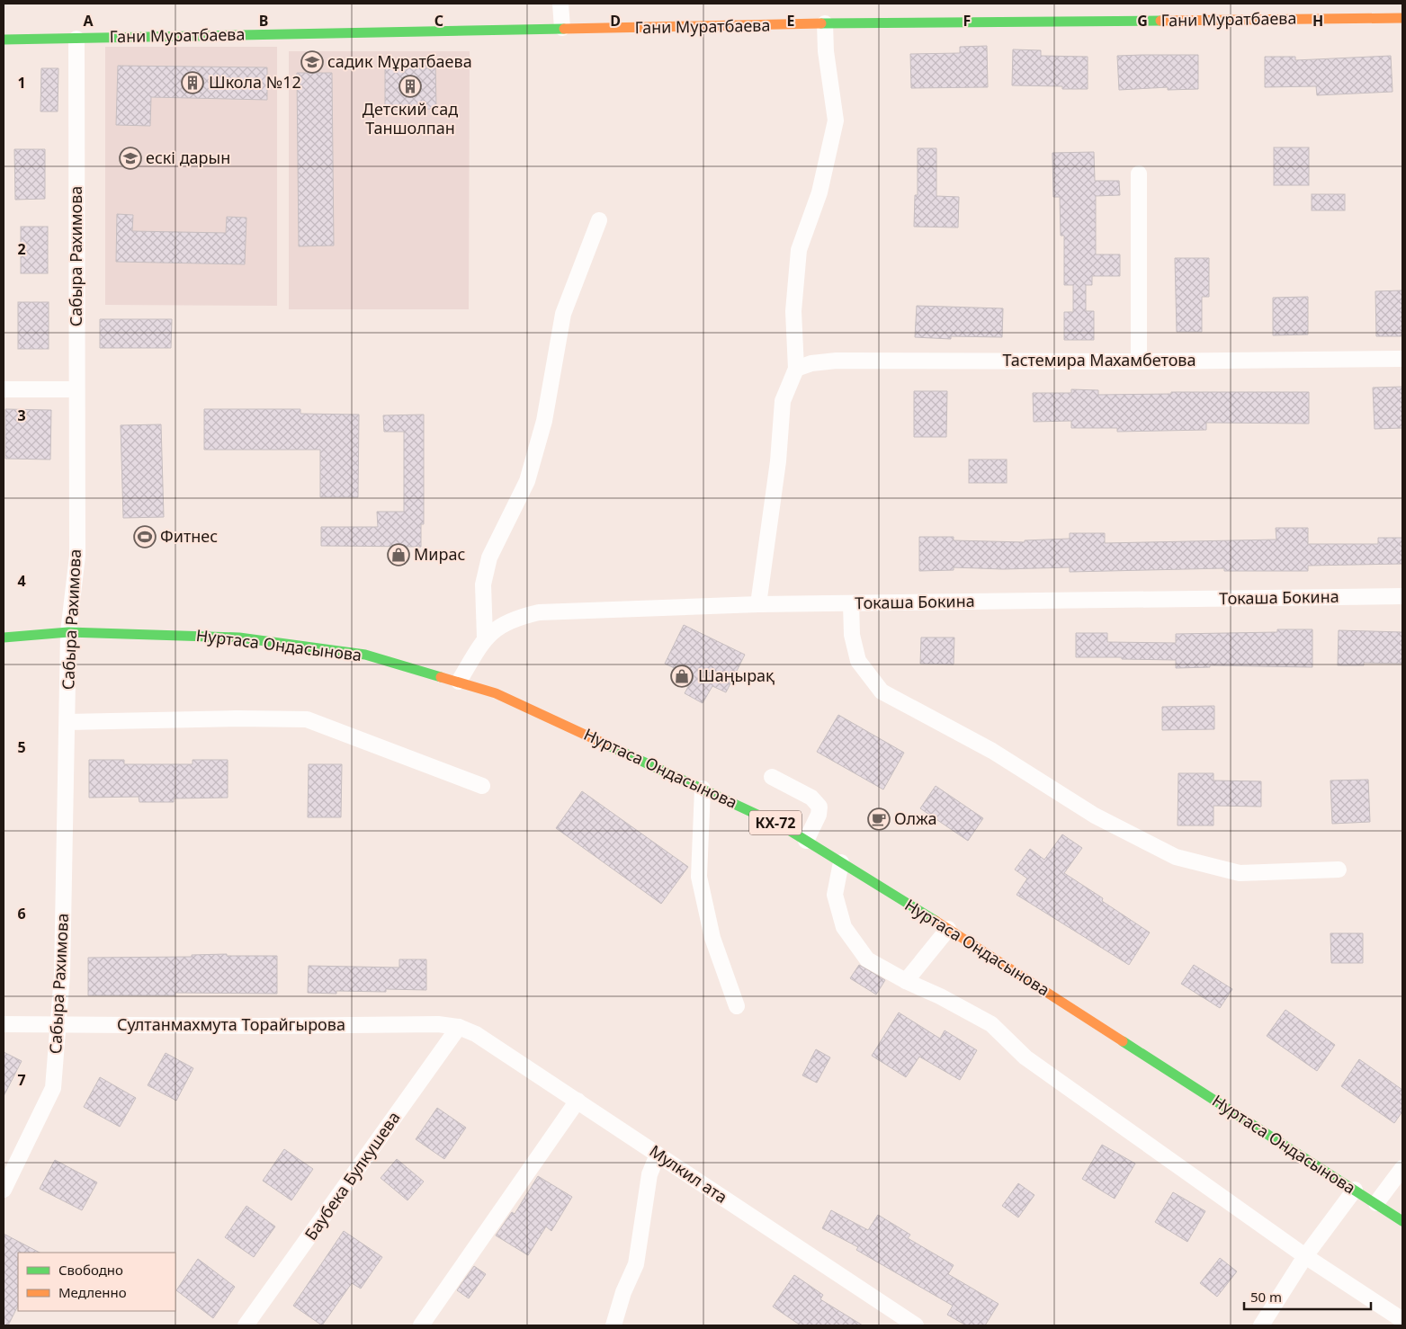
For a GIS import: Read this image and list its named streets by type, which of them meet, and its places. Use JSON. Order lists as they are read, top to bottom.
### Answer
{
  "streets": {
    "main road": ["Гани Муратбаева", "Нуртаса Ондасынова", "КХ-72"],
    "street": [
      "Сабыра Рахимова",
      "Тастемира Махамбетова",
      "Токаша Бокина",
      "Султанмахмута Торайгырова",
      "Мулкил ата",
      "Баубека Булкушева"
    ]
  },
  "crossings": [
    ["Гани Муратбаева", "Сабыра Рахимова"],
    ["Сабыра Рахимова", "Нуртаса Ондасынова"],
    ["Сабыра Рахимова", "Султанмахмута Торайгырова"],
    ["Токаша Бокина", "Нуртаса Ондасынова"],
    ["Султанмахмута Торайгырова", "Мулкил ата"],
    ["Султанмахмута Торайгырова", "Баубека Булкушева"],
    ["Мулкил ата", "Баубека Булкушева"]
  ],
  "places": {
    "school or university": ["садик Мұратбаева", "ескі дарын"],
    "building": ["Школа №12", "Детский сад Таншолпан"],
    "sports": ["Фитнес"],
    "shop": ["Мирас", "Шаңырақ"],
    "cafe": ["Олжа"]
  },
  "legend": ["Свободно", "Медленно"],
  "scale_bar": "50 m",
  "grid": {
    "columns": [
      "A",
      "B",
      "C",
      "D",
      "E",
      "F",
      "G",
      "H"
    ],
    "rows": [
      "1",
      "2",
      "3",
      "4",
      "5",
      "6",
      "7"
    ]
  }
}
